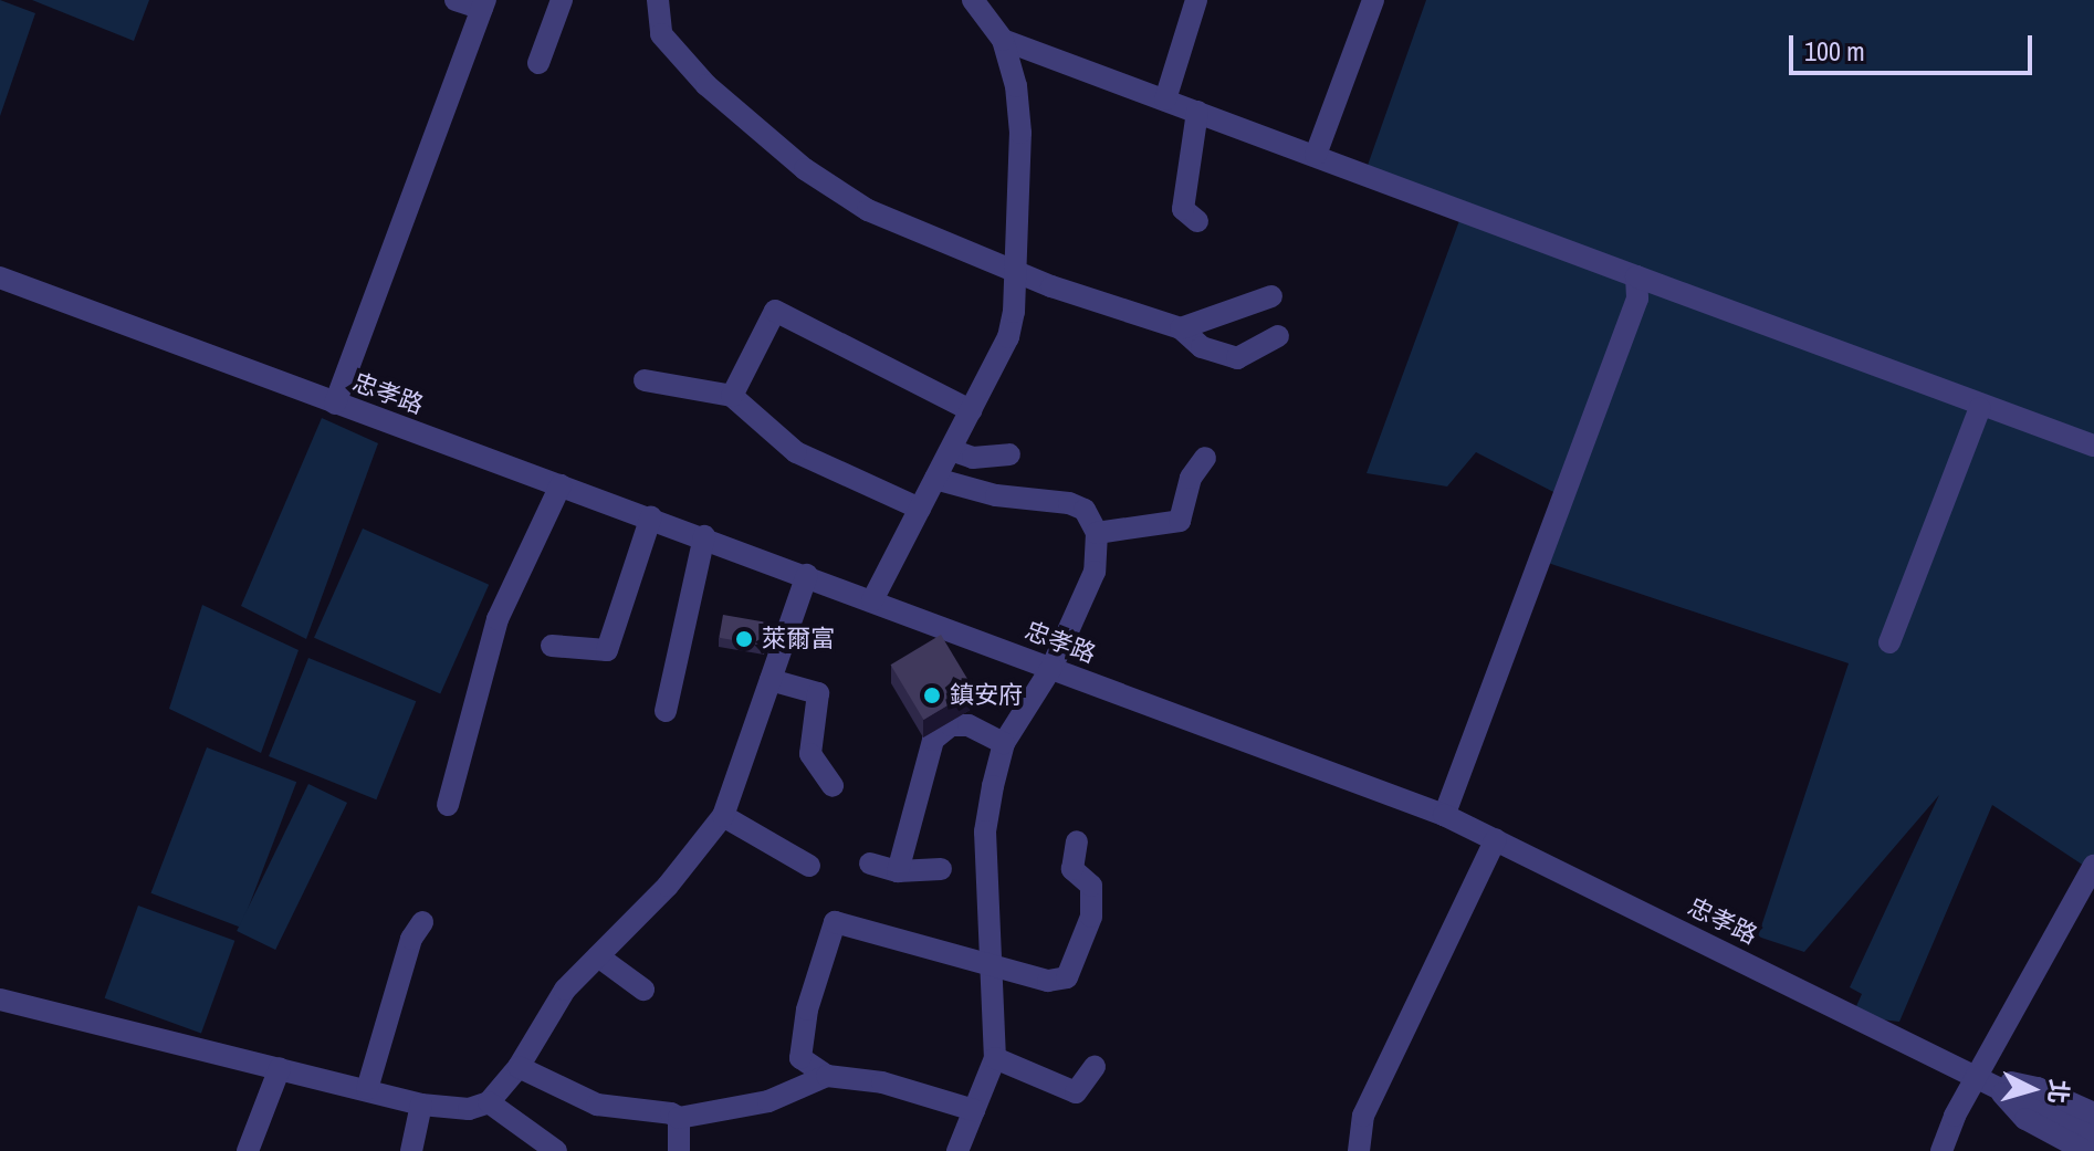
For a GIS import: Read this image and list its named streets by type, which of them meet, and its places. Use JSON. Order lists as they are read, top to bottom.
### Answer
{
  "streets": {
    "street": ["忠孝路"]
  },
  "places": ["萊爾富", "鎮安府"],
  "scale_bar": "100 m",
  "north": "right"
}
